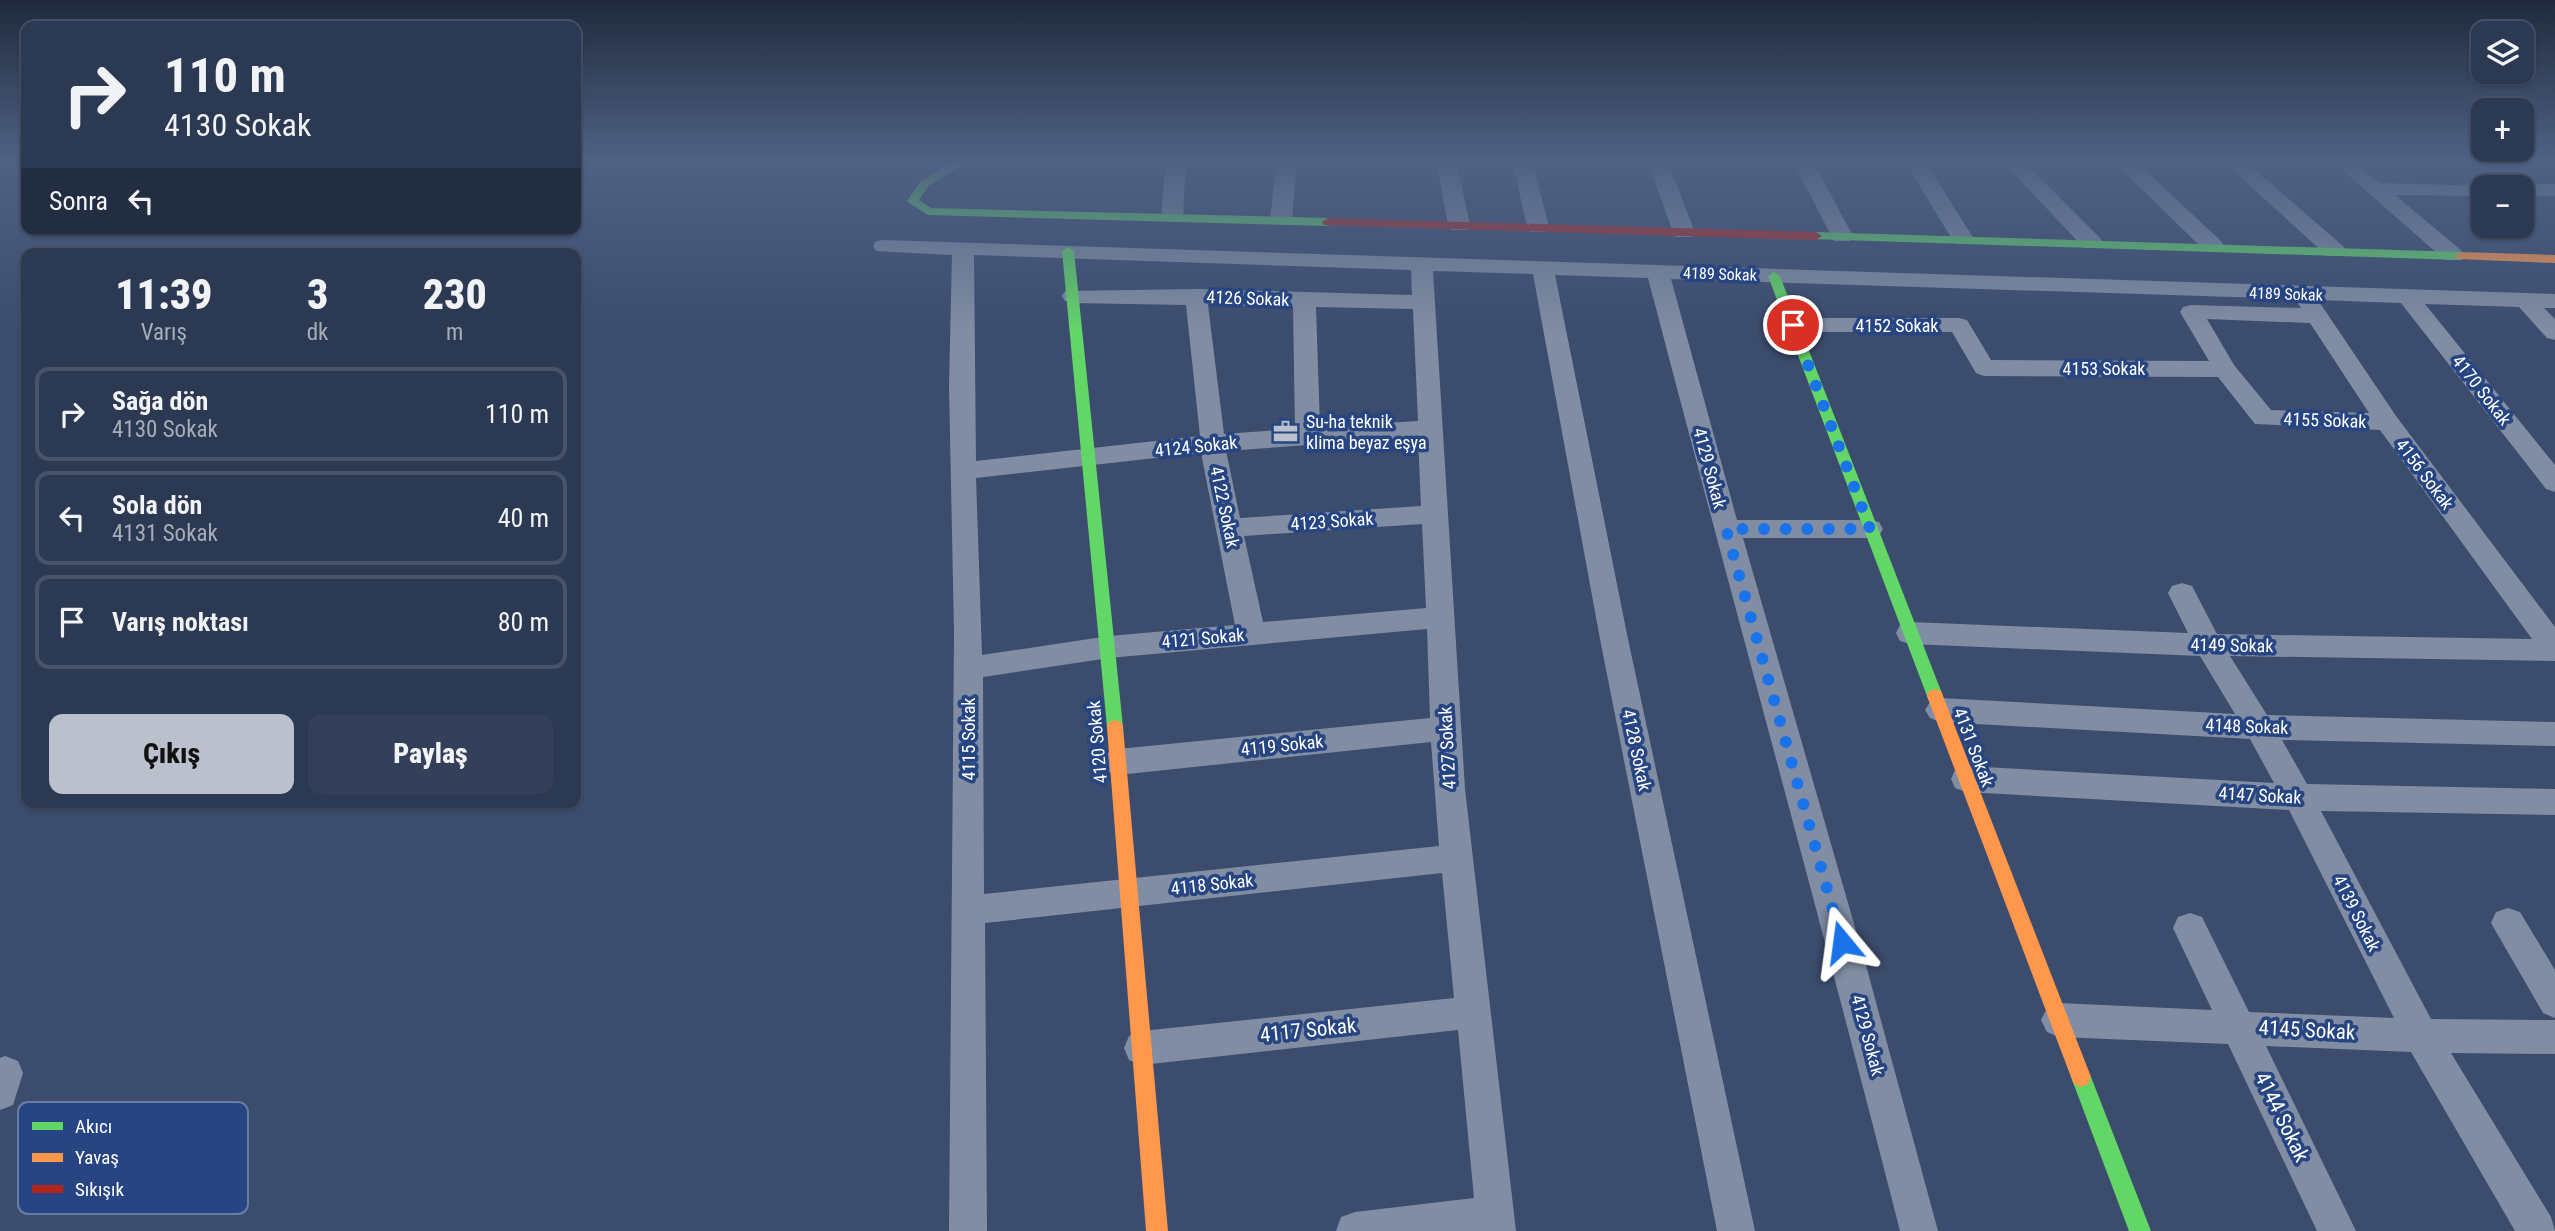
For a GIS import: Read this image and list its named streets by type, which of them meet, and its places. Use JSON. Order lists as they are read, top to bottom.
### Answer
{
  "streets": {
    "street": [
      "4189 Sokak",
      "4126 Sokak",
      "4152 Sokak",
      "4153 Sokak",
      "4170 Sokak",
      "4155 Sokak",
      "4124 Sokak",
      "4129 Sokak",
      "4156 Sokak",
      "4122 Sokak",
      "4123 Sokak",
      "4121 Sokak",
      "4149 Sokak",
      "4148 Sokak",
      "4115 Sokak",
      "4120 Sokak",
      "4119 Sokak",
      "4131 Sokak",
      "4127 Sokak",
      "4128 Sokak",
      "4147 Sokak",
      "4118 Sokak",
      "4139 Sokak",
      "4117 Sokak",
      "4145 Sokak",
      "4144 Sokak"
    ]
  },
  "crossings": [
    ["4189 Sokak", "4170 Sokak"],
    ["4189 Sokak", "4129 Sokak"],
    ["4189 Sokak", "4156 Sokak"],
    ["4189 Sokak", "4115 Sokak"],
    ["4189 Sokak", "4120 Sokak"],
    ["4189 Sokak", "4131 Sokak"],
    ["4189 Sokak", "4127 Sokak"],
    ["4189 Sokak", "4128 Sokak"],
    ["4126 Sokak", "4122 Sokak"],
    ["4126 Sokak", "4120 Sokak"],
    ["4126 Sokak", "4127 Sokak"],
    ["4152 Sokak", "4153 Sokak"],
    ["4152 Sokak", "4131 Sokak"],
    ["4153 Sokak", "4155 Sokak"],
    ["4155 Sokak", "4156 Sokak"],
    ["4124 Sokak", "4122 Sokak"],
    ["4124 Sokak", "4115 Sokak"],
    ["4124 Sokak", "4120 Sokak"],
    ["4124 Sokak", "4127 Sokak"],
    ["4156 Sokak", "4149 Sokak"],
    ["4122 Sokak", "4123 Sokak"],
    ["4122 Sokak", "4121 Sokak"],
    ["4123 Sokak", "4127 Sokak"],
    ["4121 Sokak", "4115 Sokak"],
    ["4121 Sokak", "4120 Sokak"],
    ["4121 Sokak", "4127 Sokak"],
    ["4149 Sokak", "4131 Sokak"],
    ["4149 Sokak", "4139 Sokak"],
    ["4148 Sokak", "4131 Sokak"],
    ["4148 Sokak", "4139 Sokak"],
    ["4115 Sokak", "4118 Sokak"],
    ["4120 Sokak", "4119 Sokak"],
    ["4120 Sokak", "4118 Sokak"],
    ["4120 Sokak", "4117 Sokak"],
    ["4119 Sokak", "4127 Sokak"],
    ["4131 Sokak", "4147 Sokak"],
    ["4131 Sokak", "4145 Sokak"],
    ["4127 Sokak", "4118 Sokak"],
    ["4127 Sokak", "4117 Sokak"],
    ["4147 Sokak", "4139 Sokak"],
    ["4139 Sokak", "4145 Sokak"],
    ["4145 Sokak", "4144 Sokak"]
  ],
  "places": {
    "office": ["Su-ha teknik klima beyaz eşya"]
  },
  "legend": ["Akıcı", "Yavaş", "Sıkışık"],
  "page": {
    "map_buttons": ["+", "−"],
    "turn": ["110 m", "4130 Sokak"],
    "then": "Sonra",
    "eta": [
      "11:39",
      "Varış",
      "3",
      "dk",
      "230",
      "m"
    ],
    "list": [
      {
        "name": "Sağa dön",
        "note": "4130 Sokak",
        "value": "110 m"
      },
      {
        "name": "Sola dön",
        "note": "4131 Sokak",
        "value": "40 m"
      },
      {
        "name": "Varış noktası",
        "value": "80 m"
      }
    ],
    "buttons": ["Çıkış", "Paylaş"]
  }
}
